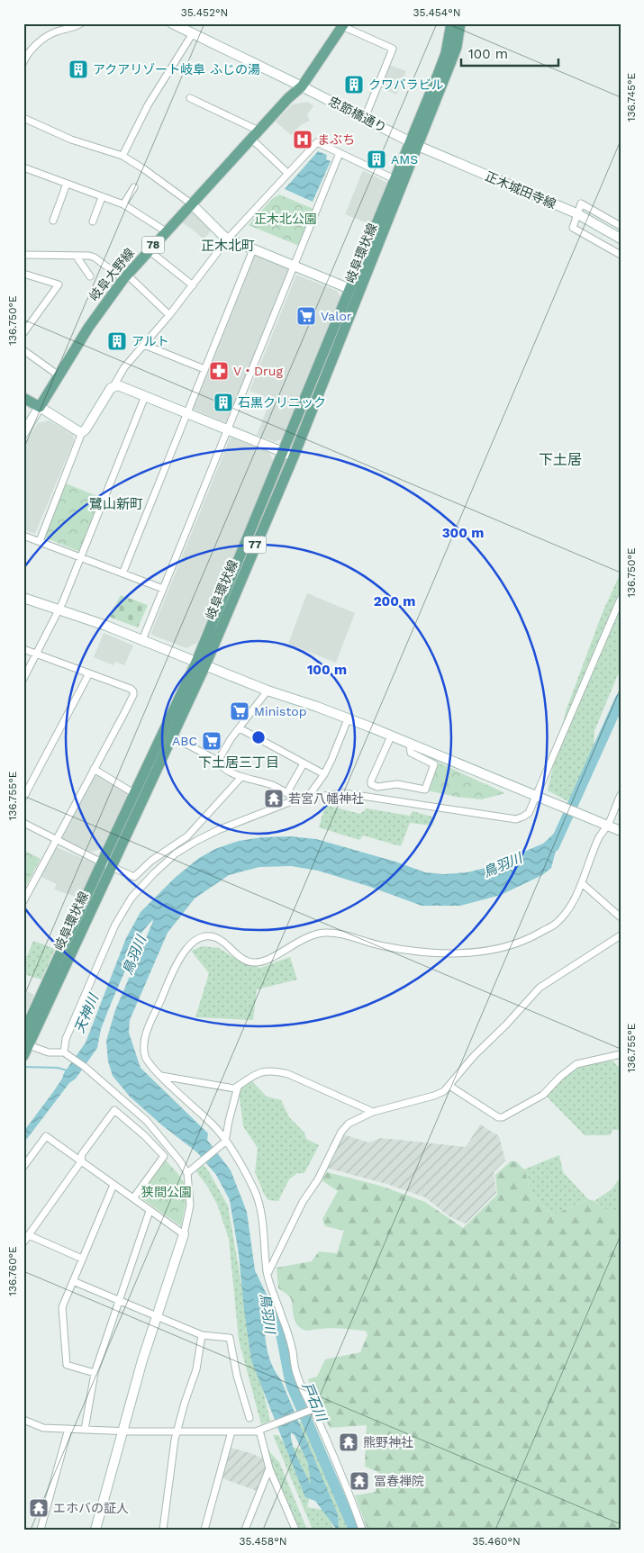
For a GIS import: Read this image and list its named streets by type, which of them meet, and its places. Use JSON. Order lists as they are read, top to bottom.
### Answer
{
  "streets": {
    "main road": [
      "78",
      "岐阜環状線",
      "岐阜大野線",
      "77"
    ],
    "street": ["忠節橋通り", "正木城田寺線"]
  },
  "crossings": [
    ["忠節橋通り", "正木城田寺線"],
    ["忠節橋通り", "岐阜環状線"],
    ["忠節橋通り", "岐阜大野線"],
    ["正木城田寺線", "岐阜環状線"]
  ],
  "districts": [
    "正木北町",
    "下土居",
    "鷺山新町",
    "下土居三丁目"
  ],
  "water": ["鳥羽川", "天神川", "戸石川"],
  "parks": ["正木北公園", "狭間公園"],
  "places": {
    "building": [
      "アクアリゾート岐阜 ふじの湯",
      "クワバラビル",
      "AMS",
      "アルト",
      "石黒クリニック"
    ],
    "hospital": ["まぶち"],
    "supermarket": ["Valor", "Ministop", "ABC"],
    "pharmacy": ["V・Drug"],
    "temple": [
      "若宮八幡神社",
      "熊野神社",
      "冨春禅院",
      "エホバの証人"
    ]
  },
  "scale_bar": "100 m",
  "coordinates": [
    "35.452°N",
    "35.454°N",
    "136.745°E",
    "136.750°E",
    "136.755°E",
    "136.760°E",
    "35.458°N",
    "35.460°N"
  ],
  "rings": ["300 m", "200 m", "100 m"]
}
